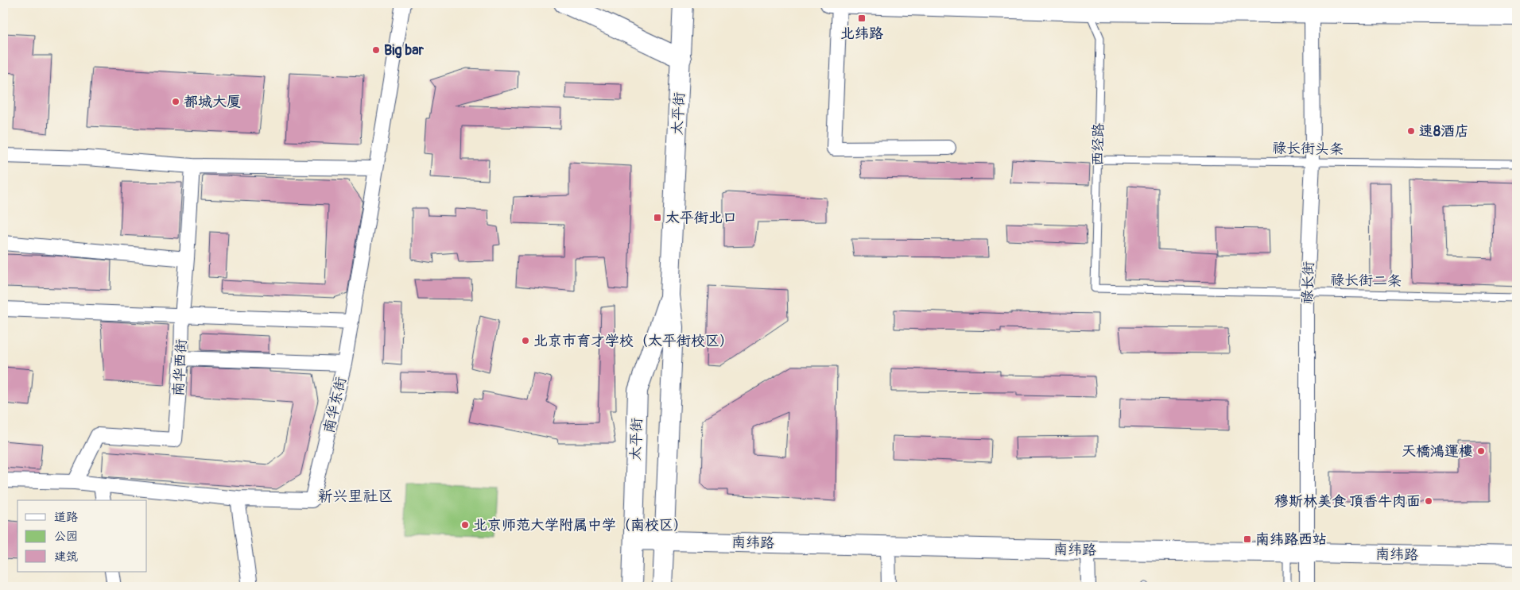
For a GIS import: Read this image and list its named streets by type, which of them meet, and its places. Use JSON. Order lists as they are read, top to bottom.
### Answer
{
  "streets": {
    "street": [
      "太平街",
      "禄长街",
      "南华西街",
      "南华东街",
      "南纬路"
    ],
    "lane": ["西经路", "禄长街头条", "禄长街二条"]
  },
  "crossings": [
    ["太平街", "南纬路"],
    ["西经路", "禄长街头条"],
    ["西经路", "禄长街二条"],
    ["禄长街头条", "禄长街"],
    ["禄长街二条", "禄长街"],
    ["禄长街", "南纬路"],
    ["南华西街", "南华东街"]
  ],
  "districts": ["新兴里社区"],
  "places": {
    "transit": ["北纬路", "太平街北口", "南纬路西站"],
    "other": [
      "Big bar",
      "都城大厦",
      "速8酒店",
      "北京市育才学校（太平街校区）",
      "天橋鴻運樓",
      "穆斯林美食 頂香牛肉面",
      "北京师范大学附属中学（南校区）"
    ]
  },
  "legend": ["道路", "公园", "建筑"]
}
